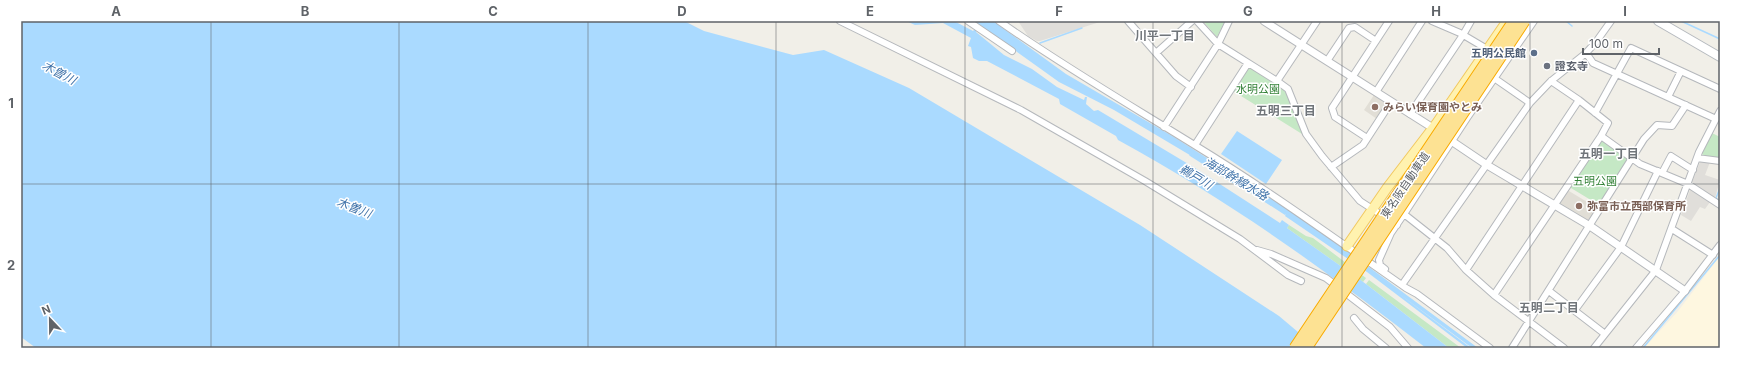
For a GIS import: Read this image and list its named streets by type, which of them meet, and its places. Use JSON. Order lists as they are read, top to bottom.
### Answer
{
  "streets": {
    "highway": ["東名阪自動車道"]
  },
  "districts": [
    "川平一丁目",
    "五明三丁目",
    "五明一丁目",
    "五明二丁目"
  ],
  "water": ["木曽川", "鵜戸川", "海部幹線水路"],
  "parks": ["水明公園", "五明公園"],
  "places": [
    "五明公民館",
    "證玄寺",
    "みらい保育園やとみ",
    "弥富市立西部保育所"
  ],
  "scale_bar": "100 m",
  "north": "top",
  "grid": {
    "columns": [
      "A",
      "B",
      "C",
      "D",
      "E",
      "F",
      "G",
      "H",
      "I"
    ],
    "rows": ["1", "2"]
  }
}
